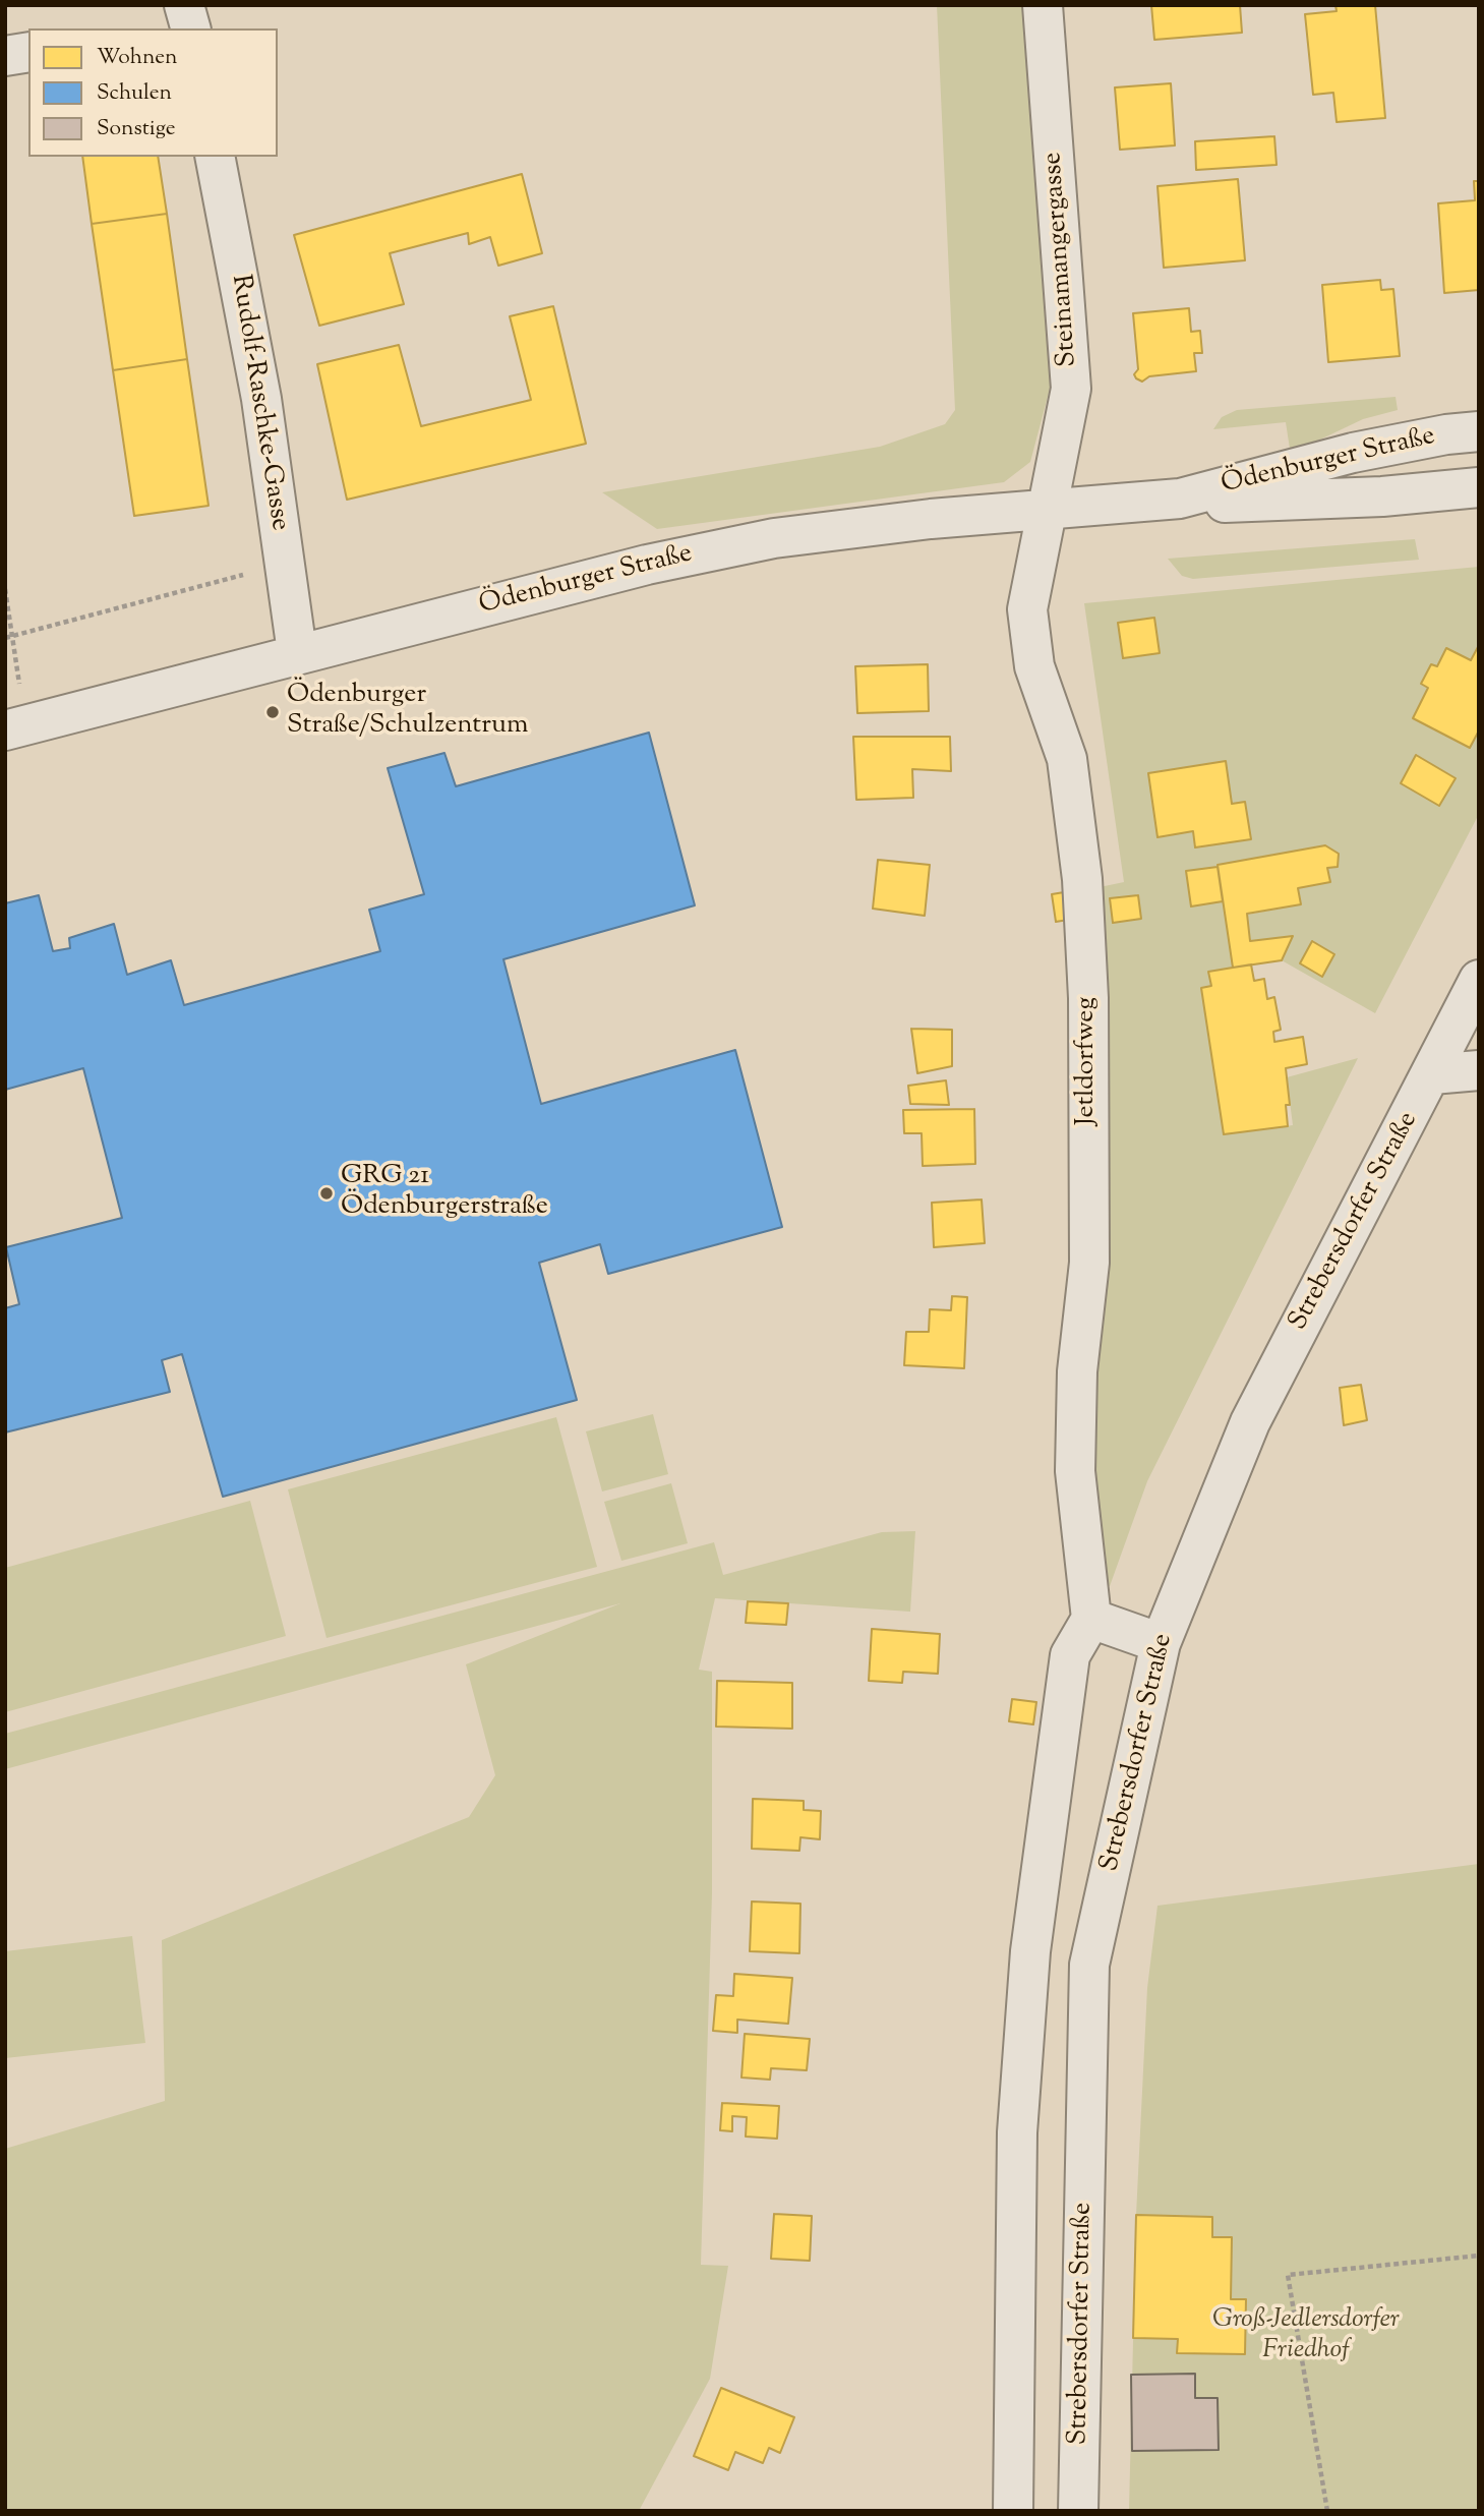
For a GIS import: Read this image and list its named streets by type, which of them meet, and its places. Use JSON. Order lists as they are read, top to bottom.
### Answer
{
  "streets": {
    "street": [
      "Steinamangergasse",
      "Rudolf-Raschke-Gasse",
      "Ödenburger Straße",
      "Jetldorfweg",
      "Strebersdorfer Straße"
    ]
  },
  "crossings": [
    ["Steinamangergasse", "Ödenburger Straße"],
    ["Steinamangergasse", "Jetldorfweg"],
    ["Rudolf-Raschke-Gasse", "Ödenburger Straße"],
    ["Ödenburger Straße", "Jetldorfweg"]
  ],
  "parks": ["Groß-Jedlersdorfer Friedhof"],
  "places": ["Ödenburger Straße/Schulzentrum", "GRG 21 Ödenburgerstraße"],
  "legend": ["Wohnen", "Schulen", "Sonstige"]
}
